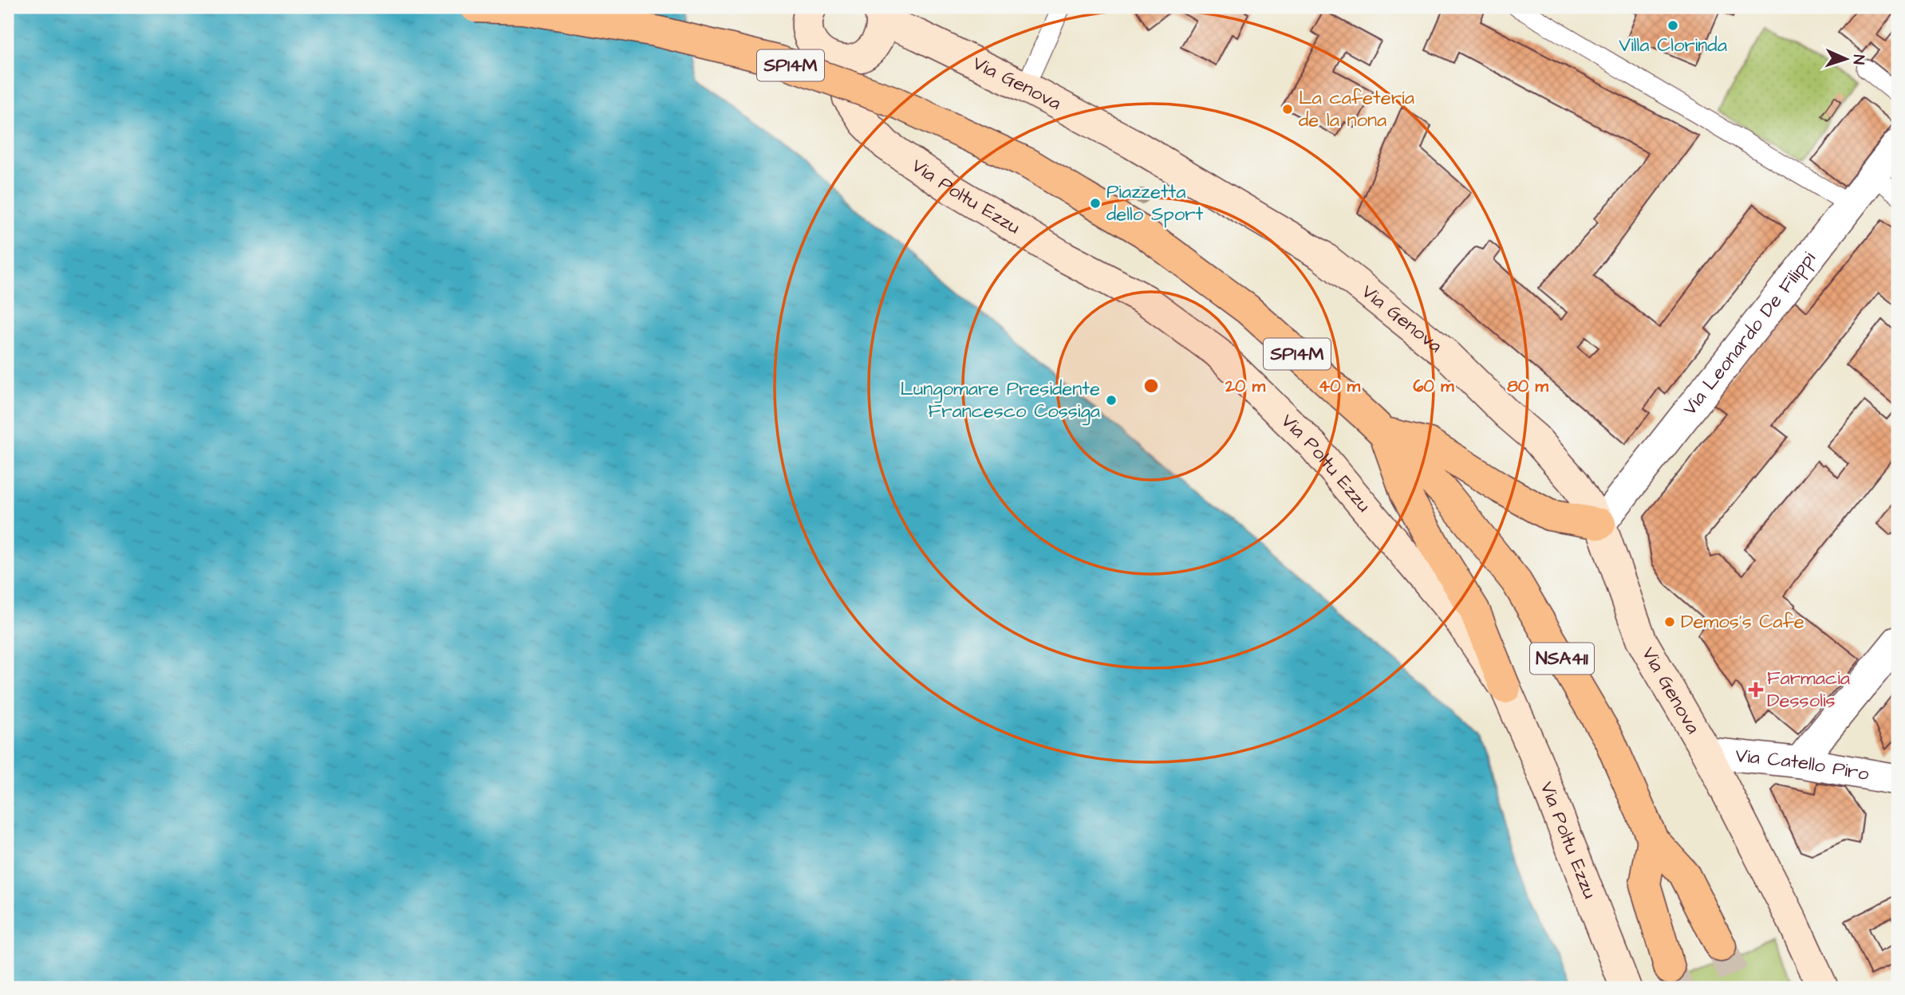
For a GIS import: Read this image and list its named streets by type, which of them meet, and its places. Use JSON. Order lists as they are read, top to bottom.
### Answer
{
  "streets": {
    "main road": ["SP14M", "NSA411"],
    "street": [
      "Via Genova",
      "Via Poltu Ezzu",
      "Via Leonardo De Filippi",
      "Via Catello Piro"
    ]
  },
  "crossings": [
    ["SP14M", "NSA411"],
    ["Via Genova", "Via Leonardo De Filippi"],
    ["Via Genova", "Via Catello Piro"]
  ],
  "places": {
    "other": [
      "Villa Clorinda",
      "La cafetería de la nona",
      "Piazzetta dello Sport",
      "Lungomare Presidente Francesco Cossiga",
      "Demos's Cafe"
    ],
    "health": ["Farmacia Dessolis"]
  },
  "north": "right",
  "rings": [
    "20 m",
    "40 m",
    "60 m",
    "80 m"
  ]
}
